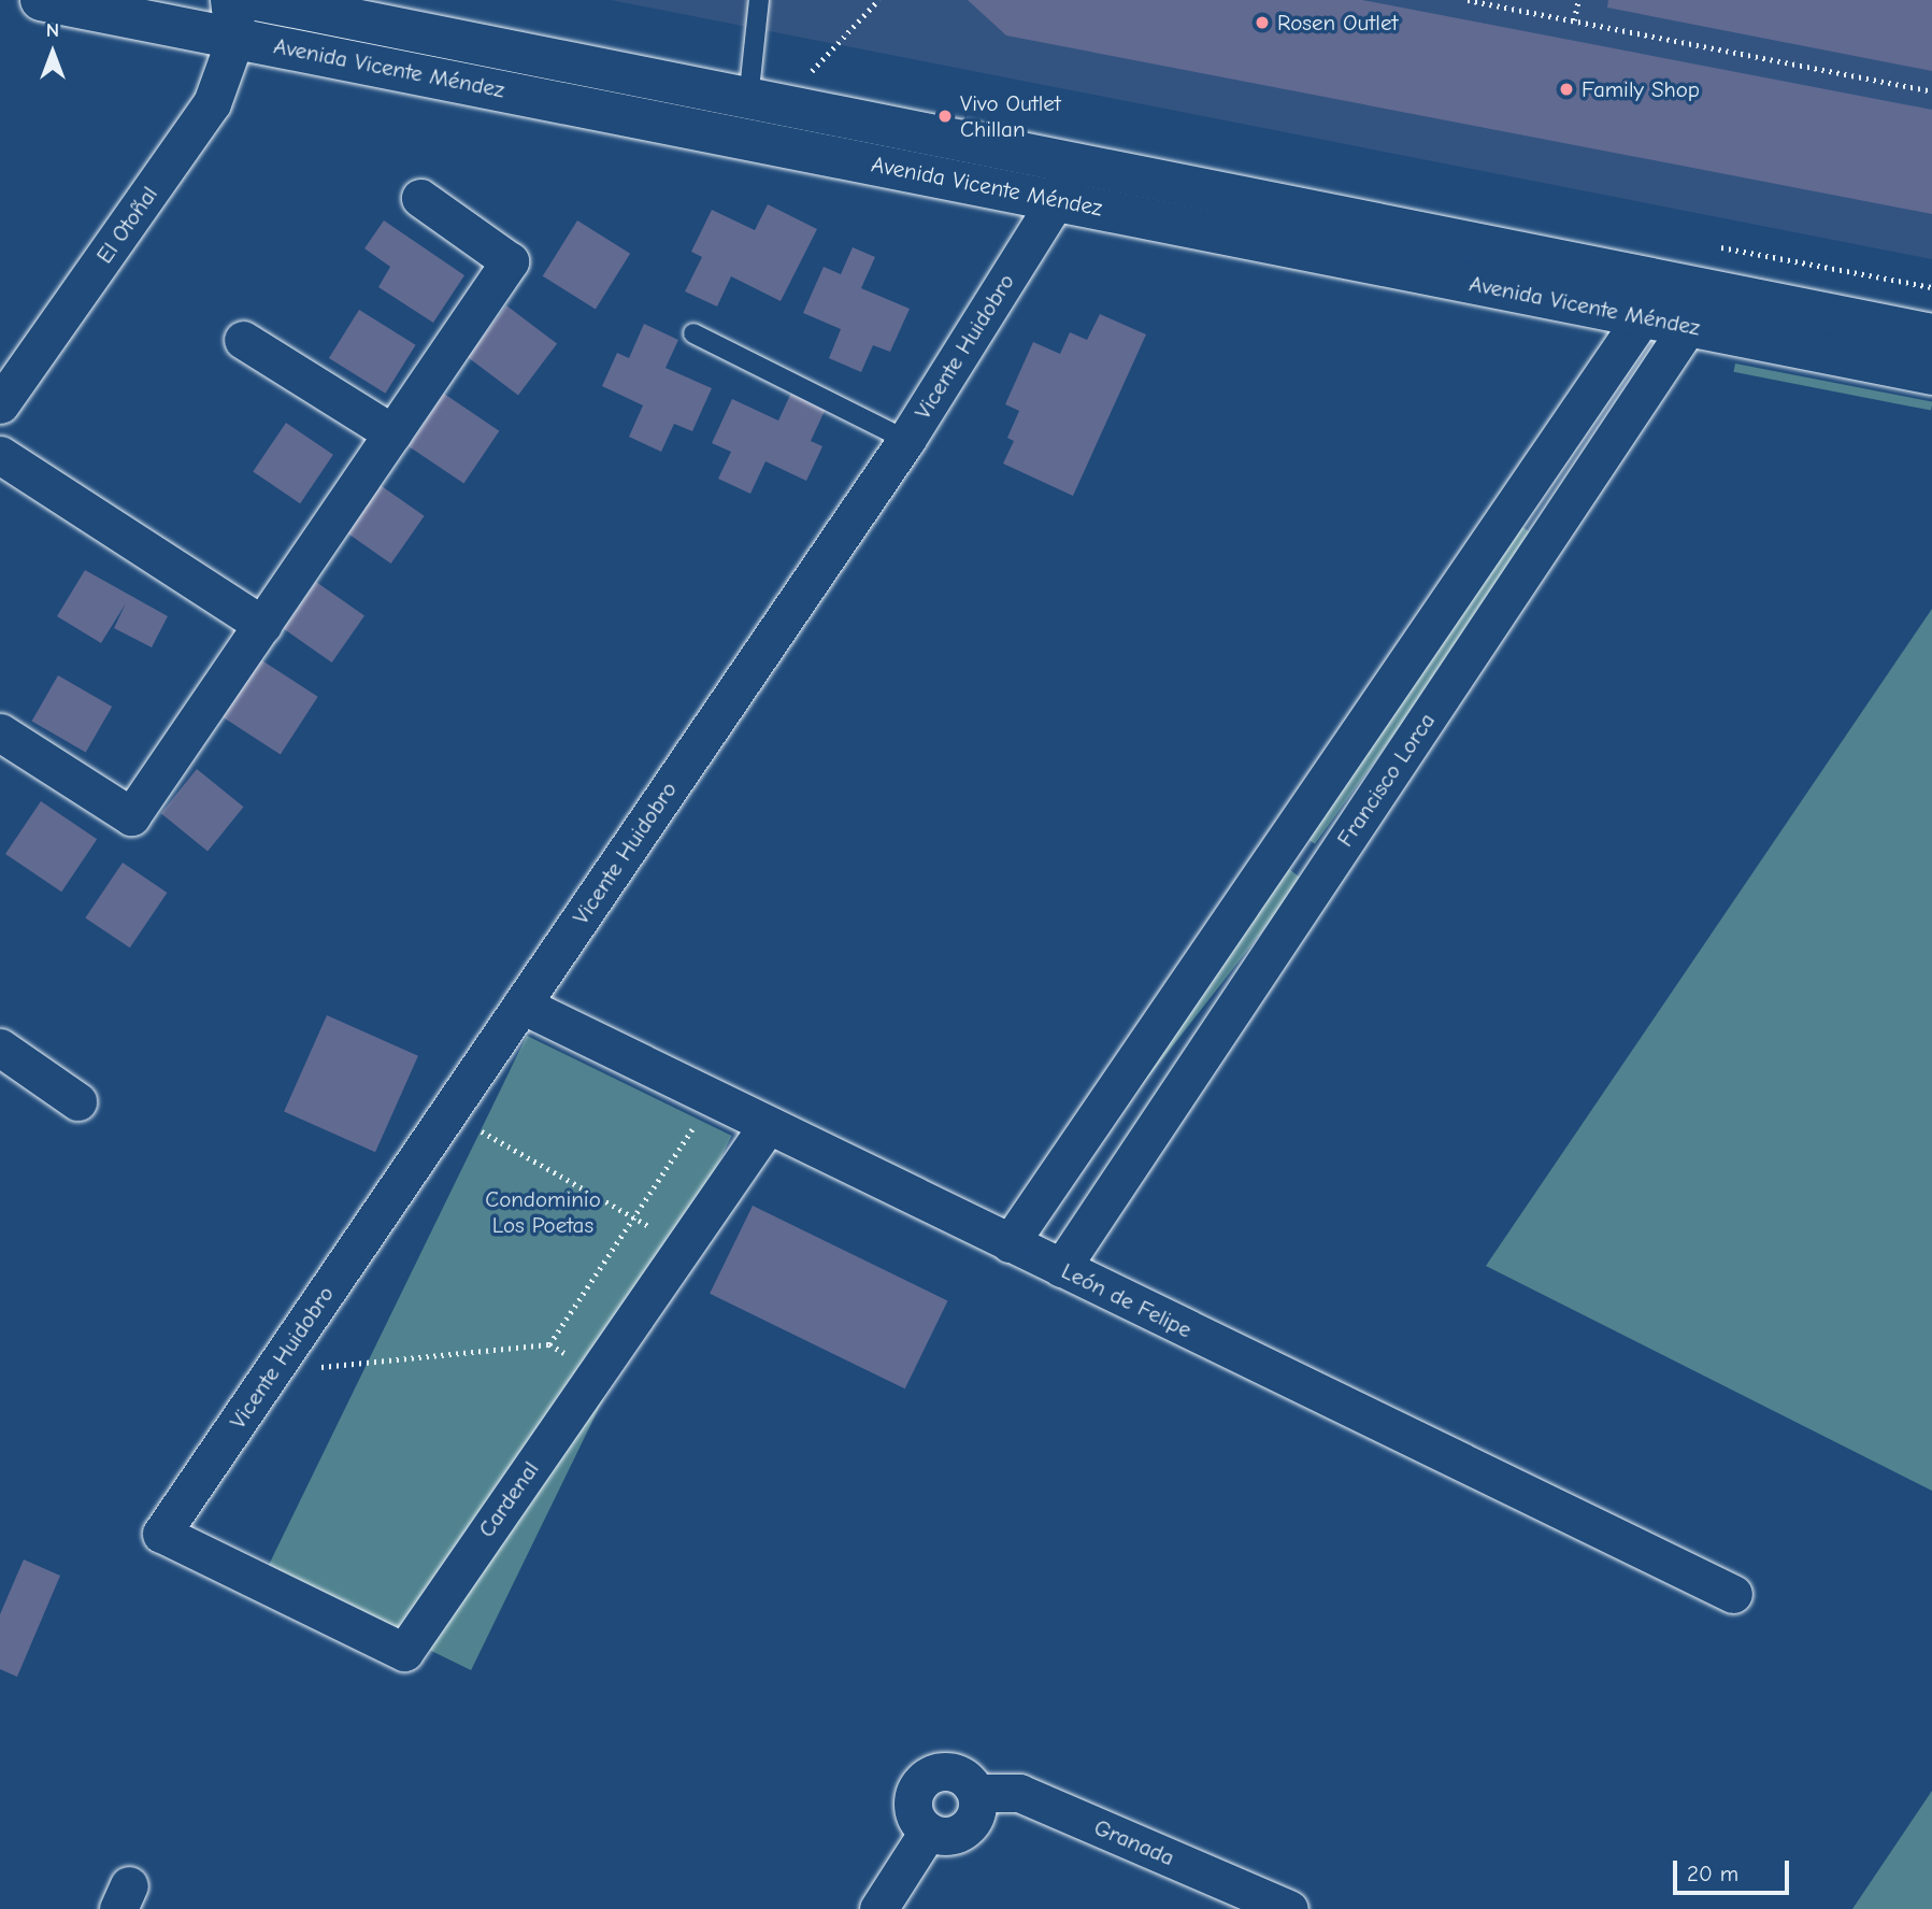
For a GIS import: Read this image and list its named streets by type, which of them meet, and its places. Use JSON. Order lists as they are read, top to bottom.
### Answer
{
  "streets": {
    "main road": ["Avenida Vicente Méndez"],
    "street": [
      "El Otoñal",
      "Vicente Huidobro",
      "Francisco Lorca",
      "León de Felipe",
      "Cardenal",
      "Granada"
    ]
  },
  "crossings": [
    ["Avenida Vicente Méndez", "El Otoñal"],
    ["Avenida Vicente Méndez", "Vicente Huidobro"],
    ["Avenida Vicente Méndez", "Francisco Lorca"],
    ["Vicente Huidobro", "León de Felipe"],
    ["Vicente Huidobro", "Cardenal"],
    ["Francisco Lorca", "León de Felipe"],
    ["León de Felipe", "Cardenal"]
  ],
  "parks": ["Condominio Los Poetas"],
  "places": ["Rosen Outlet", "Family Shop", "Vivo Outlet Chillan"],
  "scale_bar": "20 m",
  "north": "top"
}
